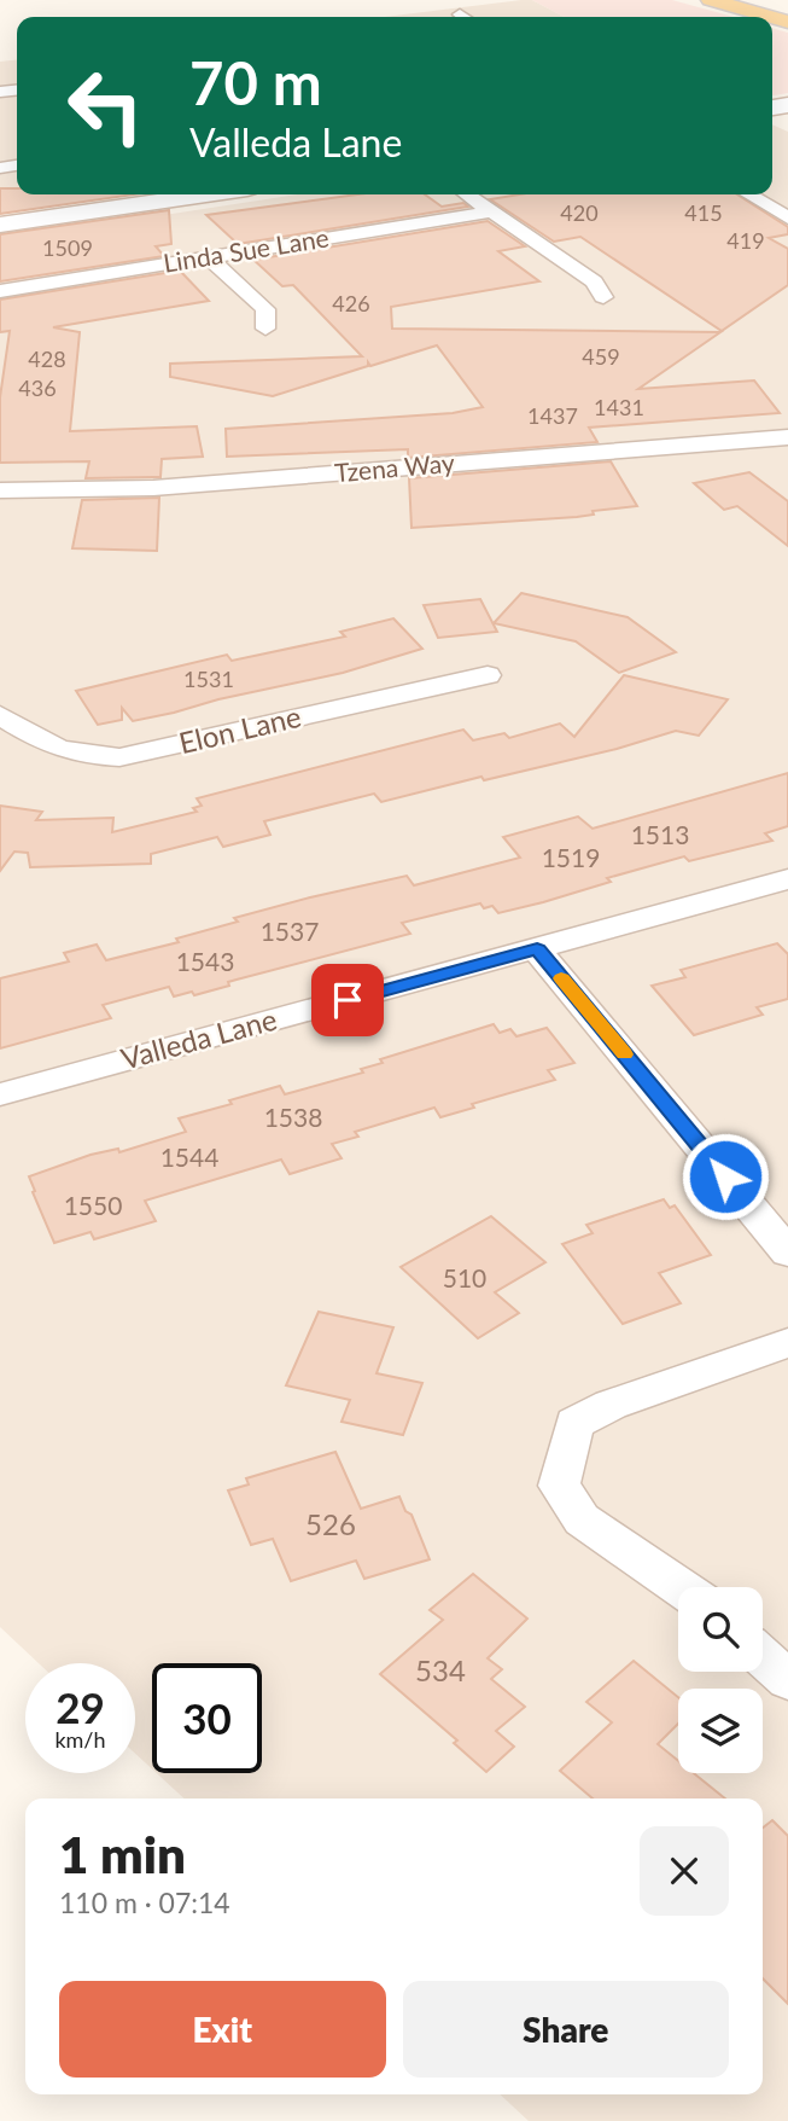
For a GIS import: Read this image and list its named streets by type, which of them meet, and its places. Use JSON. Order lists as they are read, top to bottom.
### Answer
{
  "streets": {
    "street": [
      "Linda Sue Lane",
      "Tzena Way",
      "Elon Lane",
      "Valleda Lane"
    ]
  },
  "house_numbers": [
    "420",
    "415",
    "419",
    "1509",
    "426",
    "459",
    "428",
    "436",
    "1431",
    "1437",
    "1531",
    "1513",
    "1519",
    "1537",
    "1543",
    "1538",
    "1544",
    "1550",
    "510",
    "526",
    "534"
  ],
  "page": {
    "turn": ["70 m", "Valleda Lane"],
    "speed": "29 km/h",
    "limit": "30",
    "heading": ["1 min", "110 m · 07:14"],
    "buttons": ["Exit", "Share"]
  }
}
